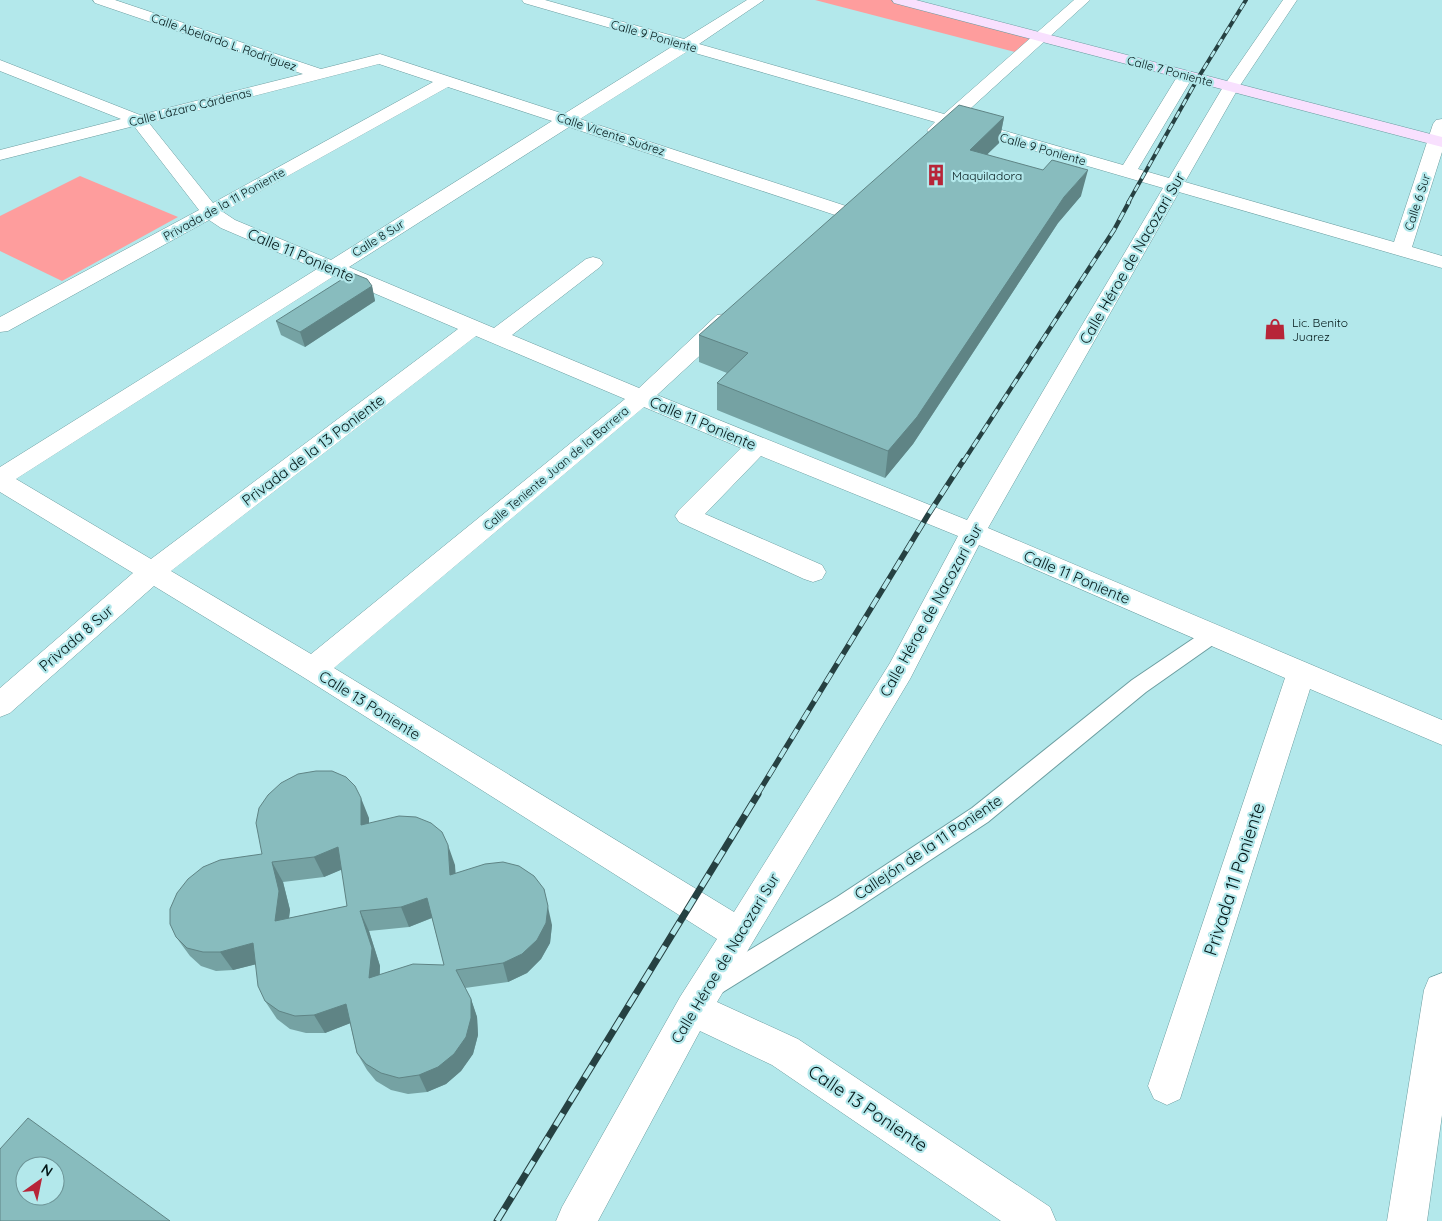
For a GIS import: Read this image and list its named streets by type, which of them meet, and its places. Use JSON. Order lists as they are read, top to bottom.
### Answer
{
  "streets": {
    "main road": ["Calle 7 Poniente"],
    "street": [
      "Calle 9 Poniente",
      "Calle Abelardo L. Rodríguez",
      "Calle Lázaro Cárdenas",
      "Calle Vicente Suárez",
      "Calle 6 Sur",
      "Privada de la 11 Poniente",
      "Calle 8 Sur",
      "Calle 11 Poniente",
      "Calle Héroe de Nacozari Sur",
      "Privada de la 13 Poniente",
      "Calle Teniente Juan de la Barrera",
      "Privada 8 Sur",
      "Calle 13 Poniente",
      "Privada 11 Poniente"
    ],
    "lane": ["Callejón de la 11 Poniente"]
  },
  "crossings": [
    ["Calle 9 Poniente", "Calle 6 Sur"],
    ["Calle 9 Poniente", "Calle 8 Sur"],
    ["Calle 9 Poniente", "Calle Héroe de Nacozari Sur"],
    ["Calle Abelardo L. Rodríguez", "Calle Lázaro Cárdenas"],
    ["Calle 7 Poniente", "Calle 6 Sur"],
    ["Calle 7 Poniente", "Calle Héroe de Nacozari Sur"],
    ["Calle Lázaro Cárdenas", "Calle Vicente Suárez"],
    ["Calle Lázaro Cárdenas", "Calle 11 Poniente"],
    ["Calle Vicente Suárez", "Privada de la 11 Poniente"],
    ["Calle Vicente Suárez", "Calle 8 Sur"],
    ["Privada de la 11 Poniente", "Calle 11 Poniente"],
    ["Calle 8 Sur", "Calle 11 Poniente"],
    ["Calle 8 Sur", "Calle 13 Poniente"],
    ["Calle 11 Poniente", "Calle Héroe de Nacozari Sur"],
    ["Calle 11 Poniente", "Privada de la 13 Poniente"],
    ["Calle 11 Poniente", "Calle Teniente Juan de la Barrera"],
    ["Calle 11 Poniente", "Callejón de la 11 Poniente"],
    ["Calle 11 Poniente", "Privada 11 Poniente"],
    ["Calle Héroe de Nacozari Sur", "Calle 13 Poniente"],
    ["Calle Héroe de Nacozari Sur", "Callejón de la 11 Poniente"],
    ["Privada de la 13 Poniente", "Privada 8 Sur"],
    ["Privada de la 13 Poniente", "Calle 13 Poniente"],
    ["Calle Teniente Juan de la Barrera", "Calle 13 Poniente"],
    ["Privada 8 Sur", "Calle 13 Poniente"],
    ["Calle 13 Poniente", "Callejón de la 11 Poniente"]
  ],
  "places": {
    "building": ["Maquiladora"],
    "shop": ["Lic. Benito Juarez"]
  },
  "north": "top right"
}
